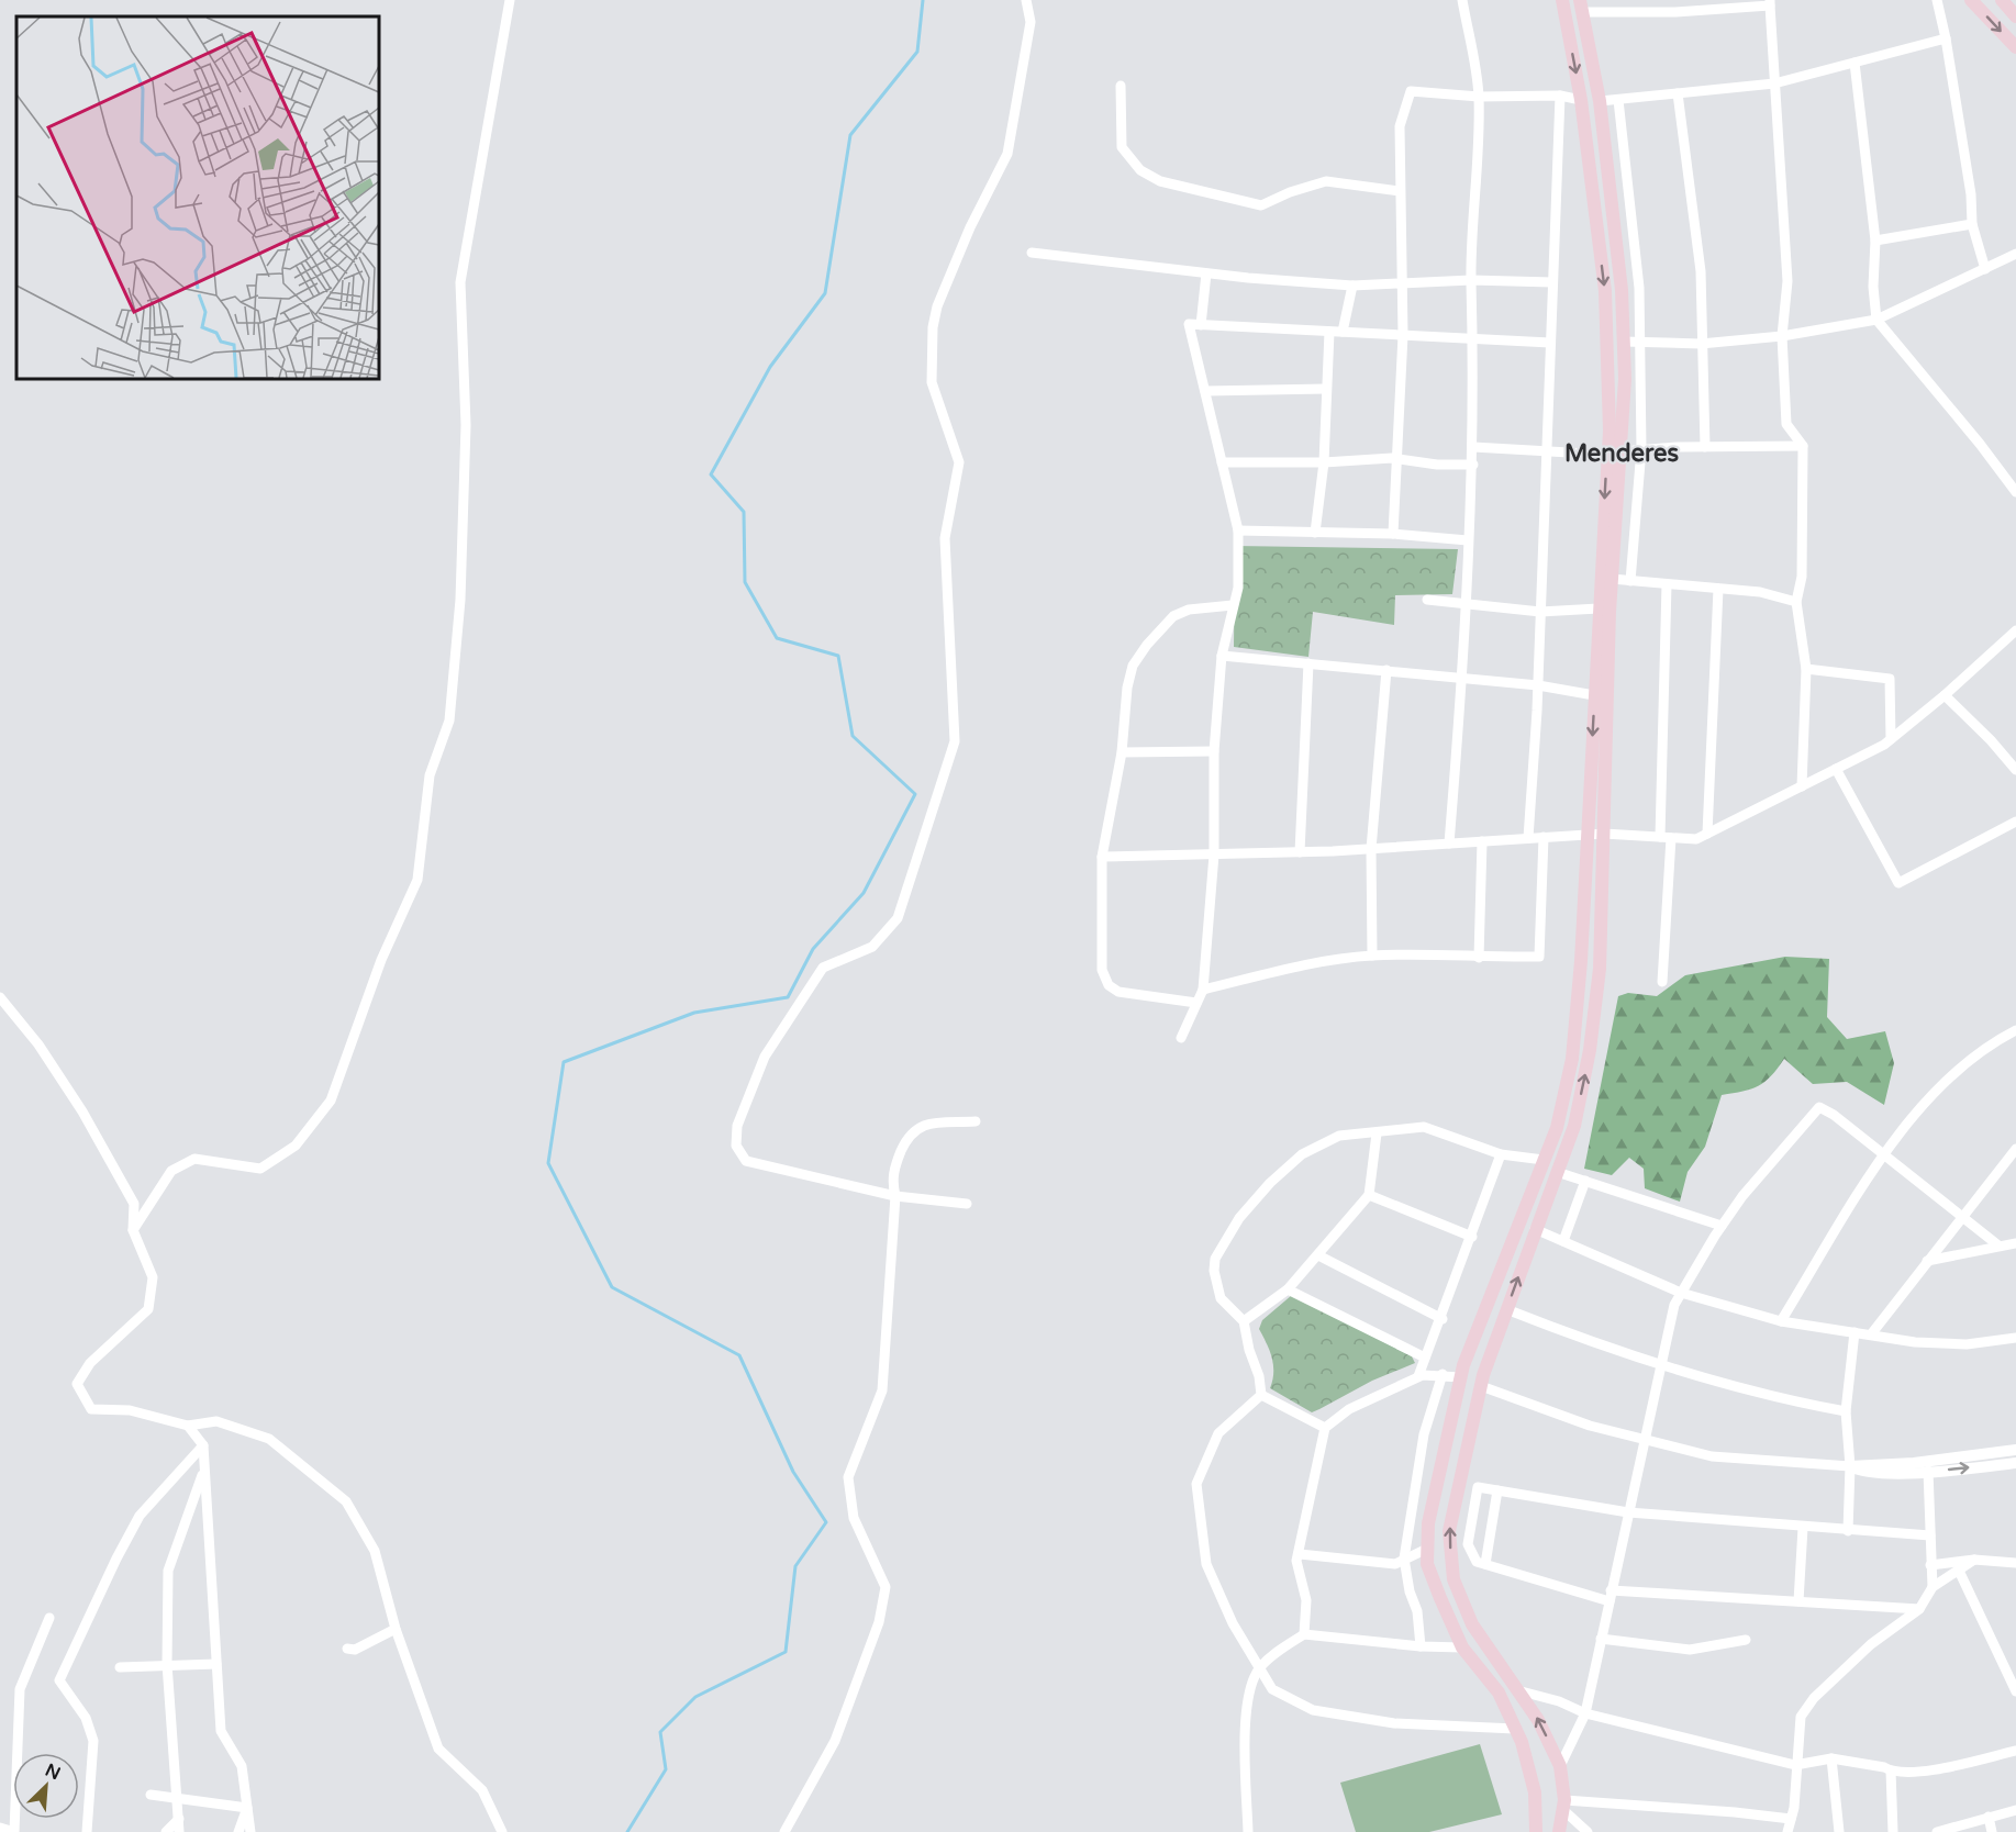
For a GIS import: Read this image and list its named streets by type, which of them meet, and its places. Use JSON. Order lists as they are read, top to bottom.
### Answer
{
  "districts": ["Menderes"],
  "north": "top right"
}
